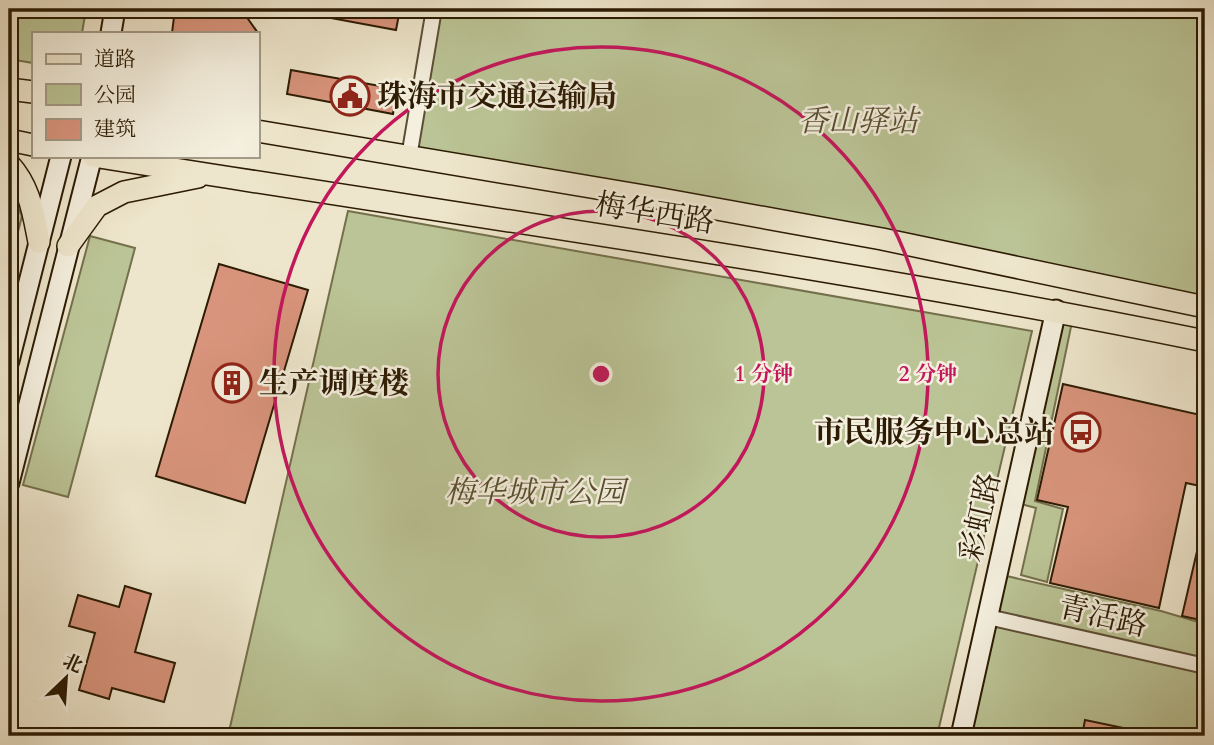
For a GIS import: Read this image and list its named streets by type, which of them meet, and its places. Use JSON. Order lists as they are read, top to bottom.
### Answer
{
  "streets": {
    "main road": ["梅华西路", "彩虹路"],
    "street": ["青活路"]
  },
  "crossings": [
    ["梅华西路", "彩虹路"],
    ["彩虹路", "青活路"]
  ],
  "parks": ["香山驿站", "梅华城市公园"],
  "places": {
    "public building": ["珠海市交通运输局"],
    "building": ["生产调度楼"],
    "bus stop": ["市民服务中心总站"]
  },
  "legend": ["道路", "公园", "建筑"],
  "north": "top right",
  "rings": ["1 分钟", "2 分钟"]
}
